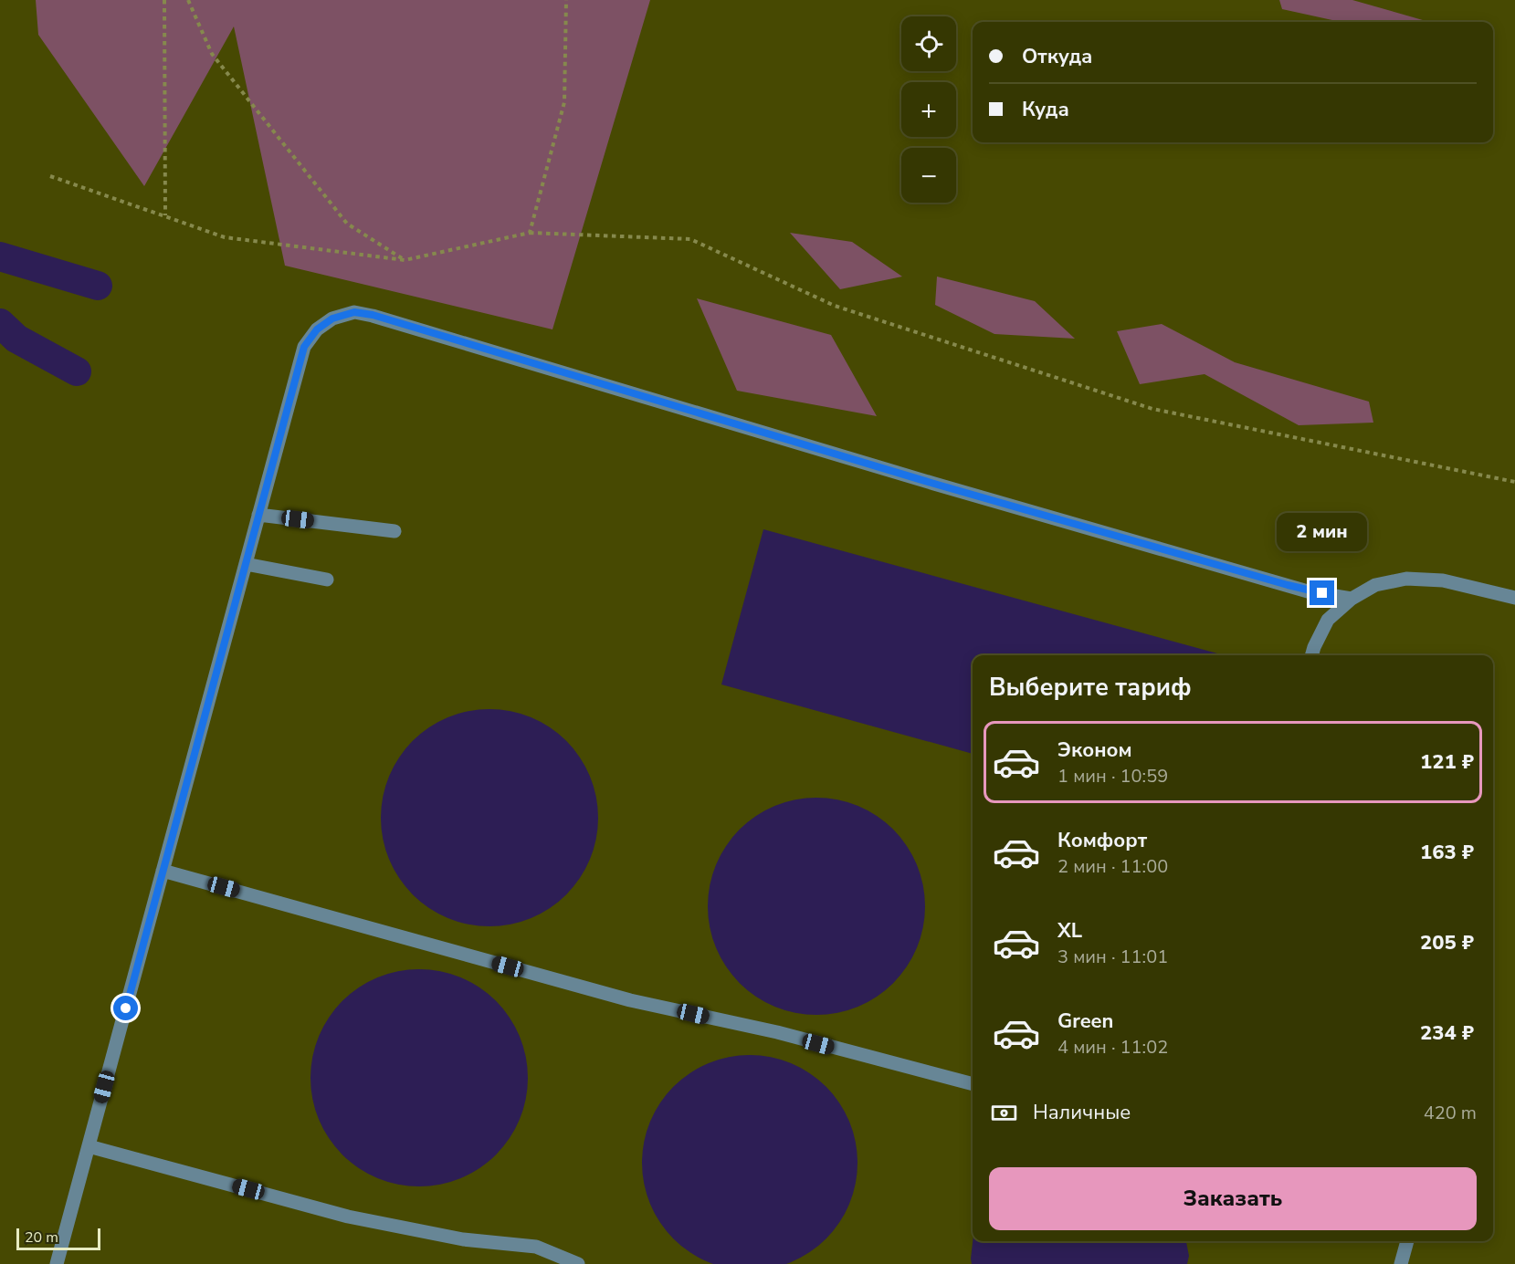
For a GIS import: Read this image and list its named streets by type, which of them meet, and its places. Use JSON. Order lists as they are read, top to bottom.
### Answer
{
  "scale_bar": "20 m",
  "page": {
    "map_buttons": ["+", "−"],
    "banner": ["Откуда", "Куда"],
    "bubble": "2 мин",
    "heading": "Выберите тариф",
    "list": [
      {
        "name": "Эконом",
        "note": "1 мин · 10:59",
        "value": "121 ₽"
      },
      {
        "name": "Комфорт",
        "note": "2 мин · 11:00",
        "value": "163 ₽"
      },
      {
        "name": "XL",
        "note": "3 мин · 11:01",
        "value": "205 ₽"
      },
      {
        "name": "Green",
        "note": "4 мин · 11:02",
        "value": "234 ₽"
      }
    ],
    "pay": ["Наличные", "420 m"],
    "buttons": "Заказать",
    "scale": "20 m"
  }
}
